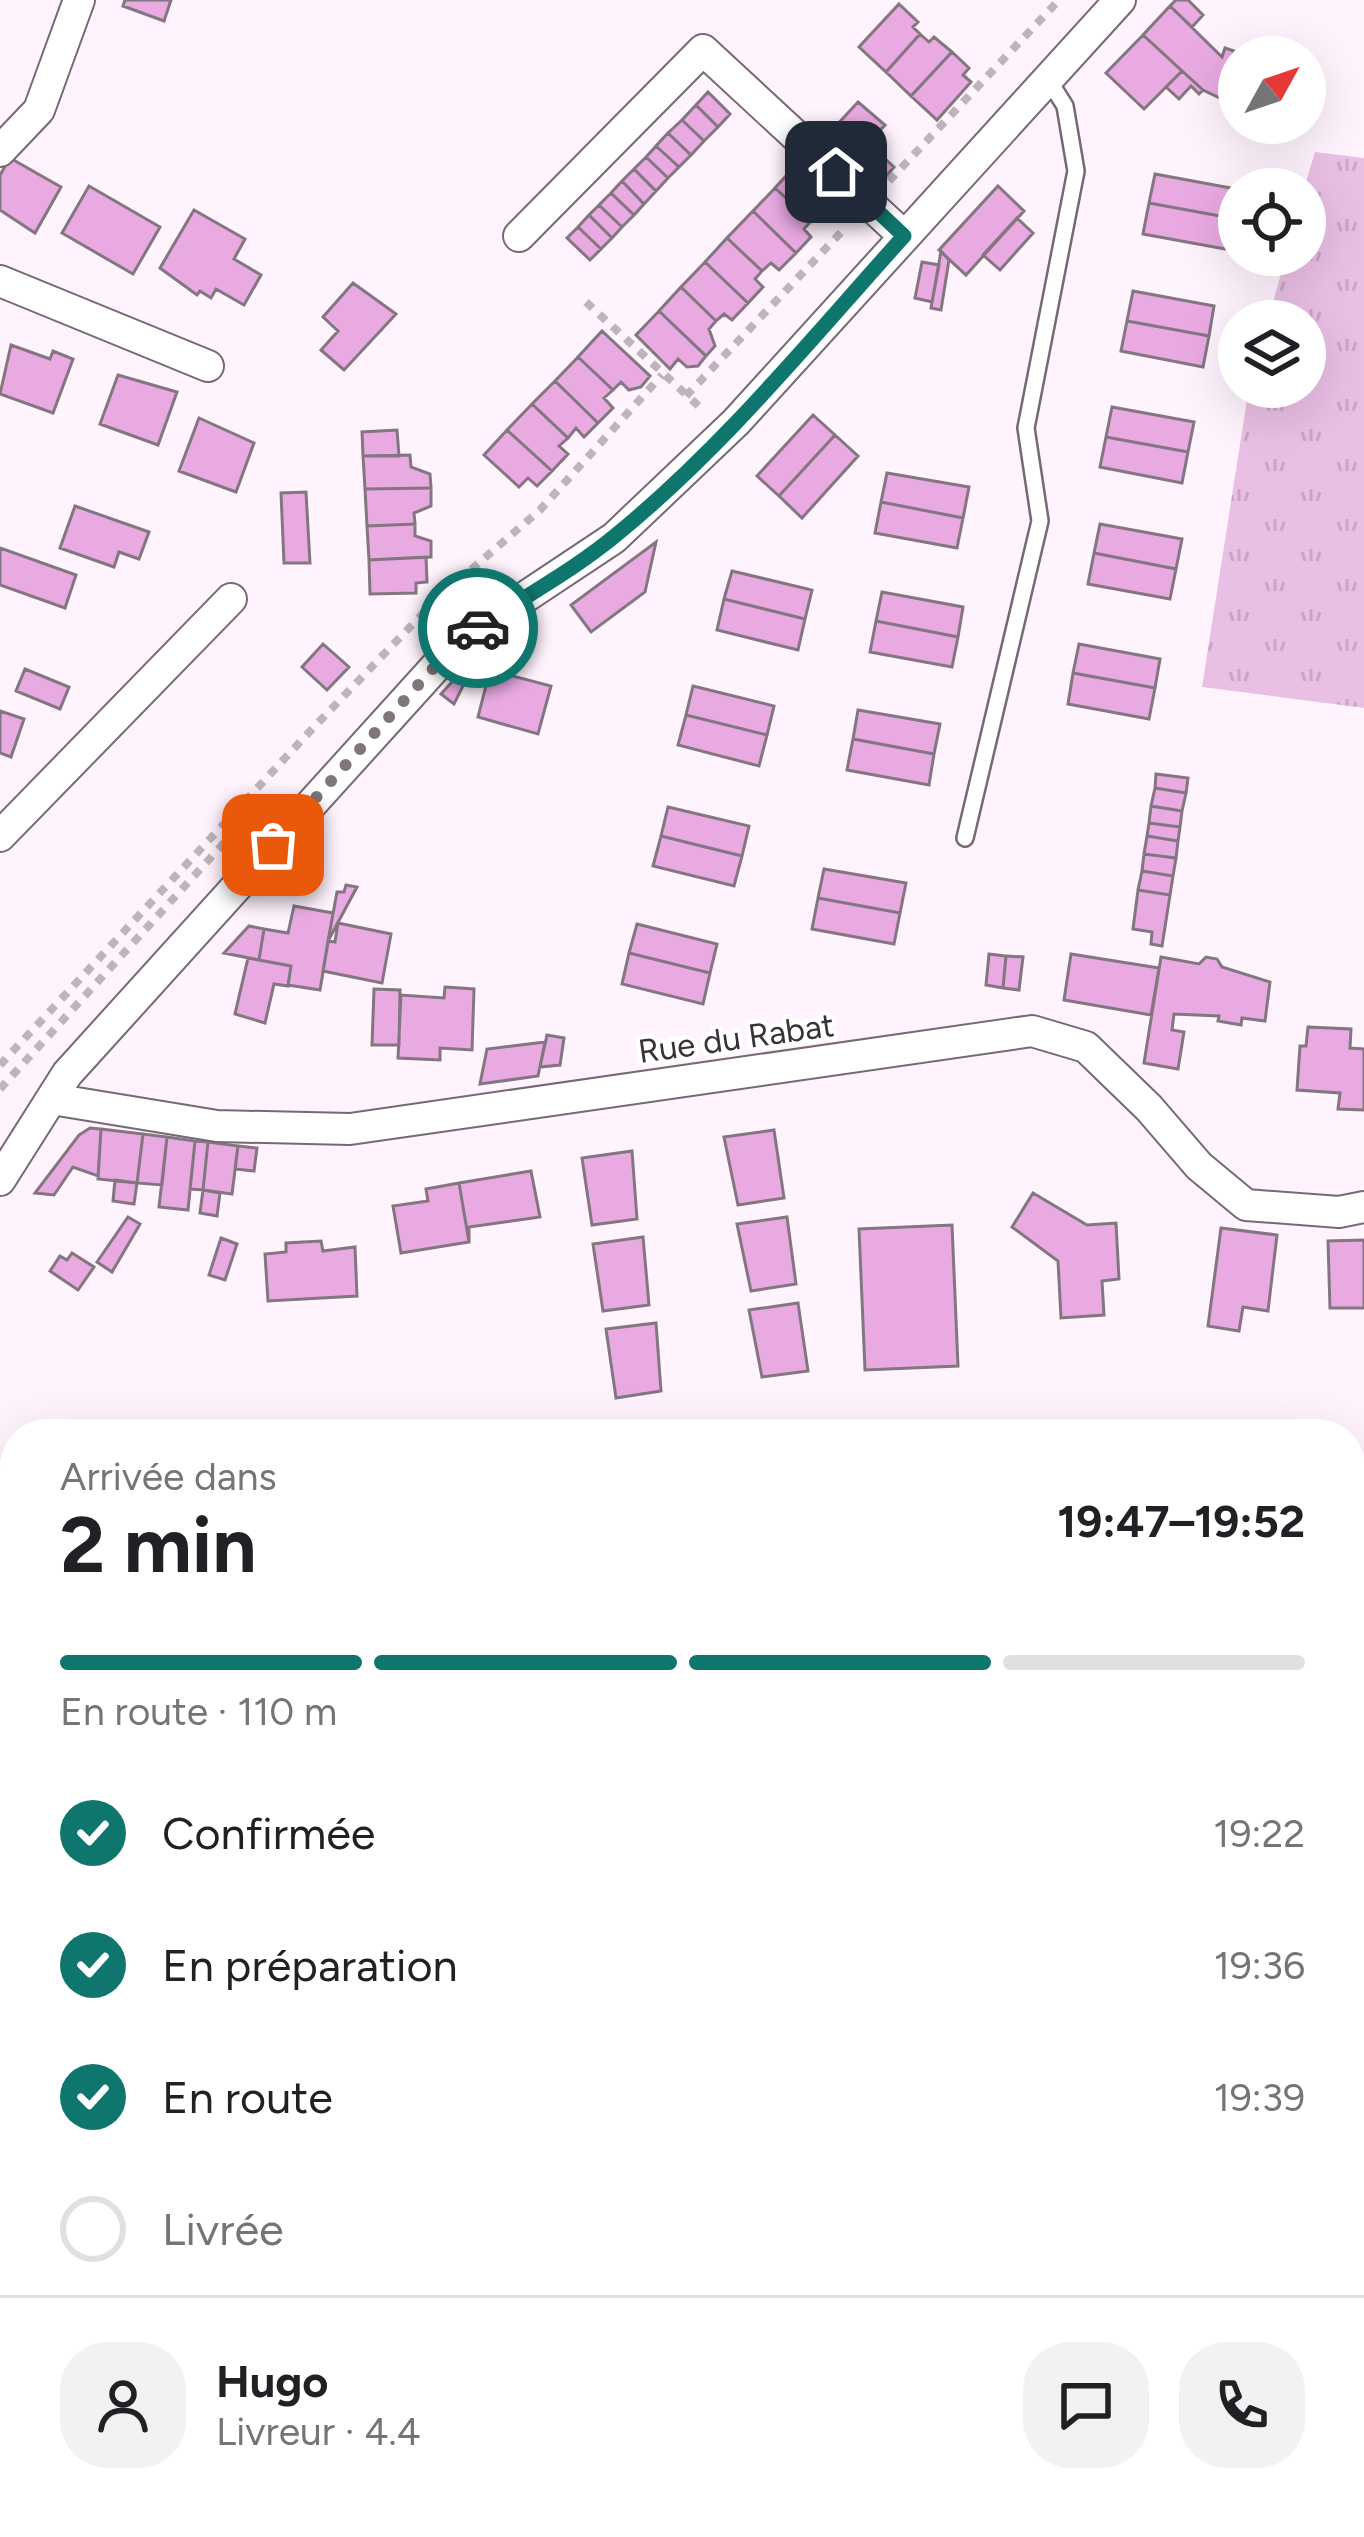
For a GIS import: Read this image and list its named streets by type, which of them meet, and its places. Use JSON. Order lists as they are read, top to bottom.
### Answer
{
  "streets": {
    "street": ["Rue du Rabat"]
  },
  "north": "top right",
  "page": {
    "heading": ["2 min", "Arrivée dans", "19:47–19:52"],
    "panel": ["Hugo", "Livreur · 4.4"],
    "bar": "En route · 110 m",
    "list": [
      ["Confirmée", "19:22"],
      ["En préparation", "19:36"],
      ["En route", "19:39"],
      "Livrée"
    ]
  }
}
